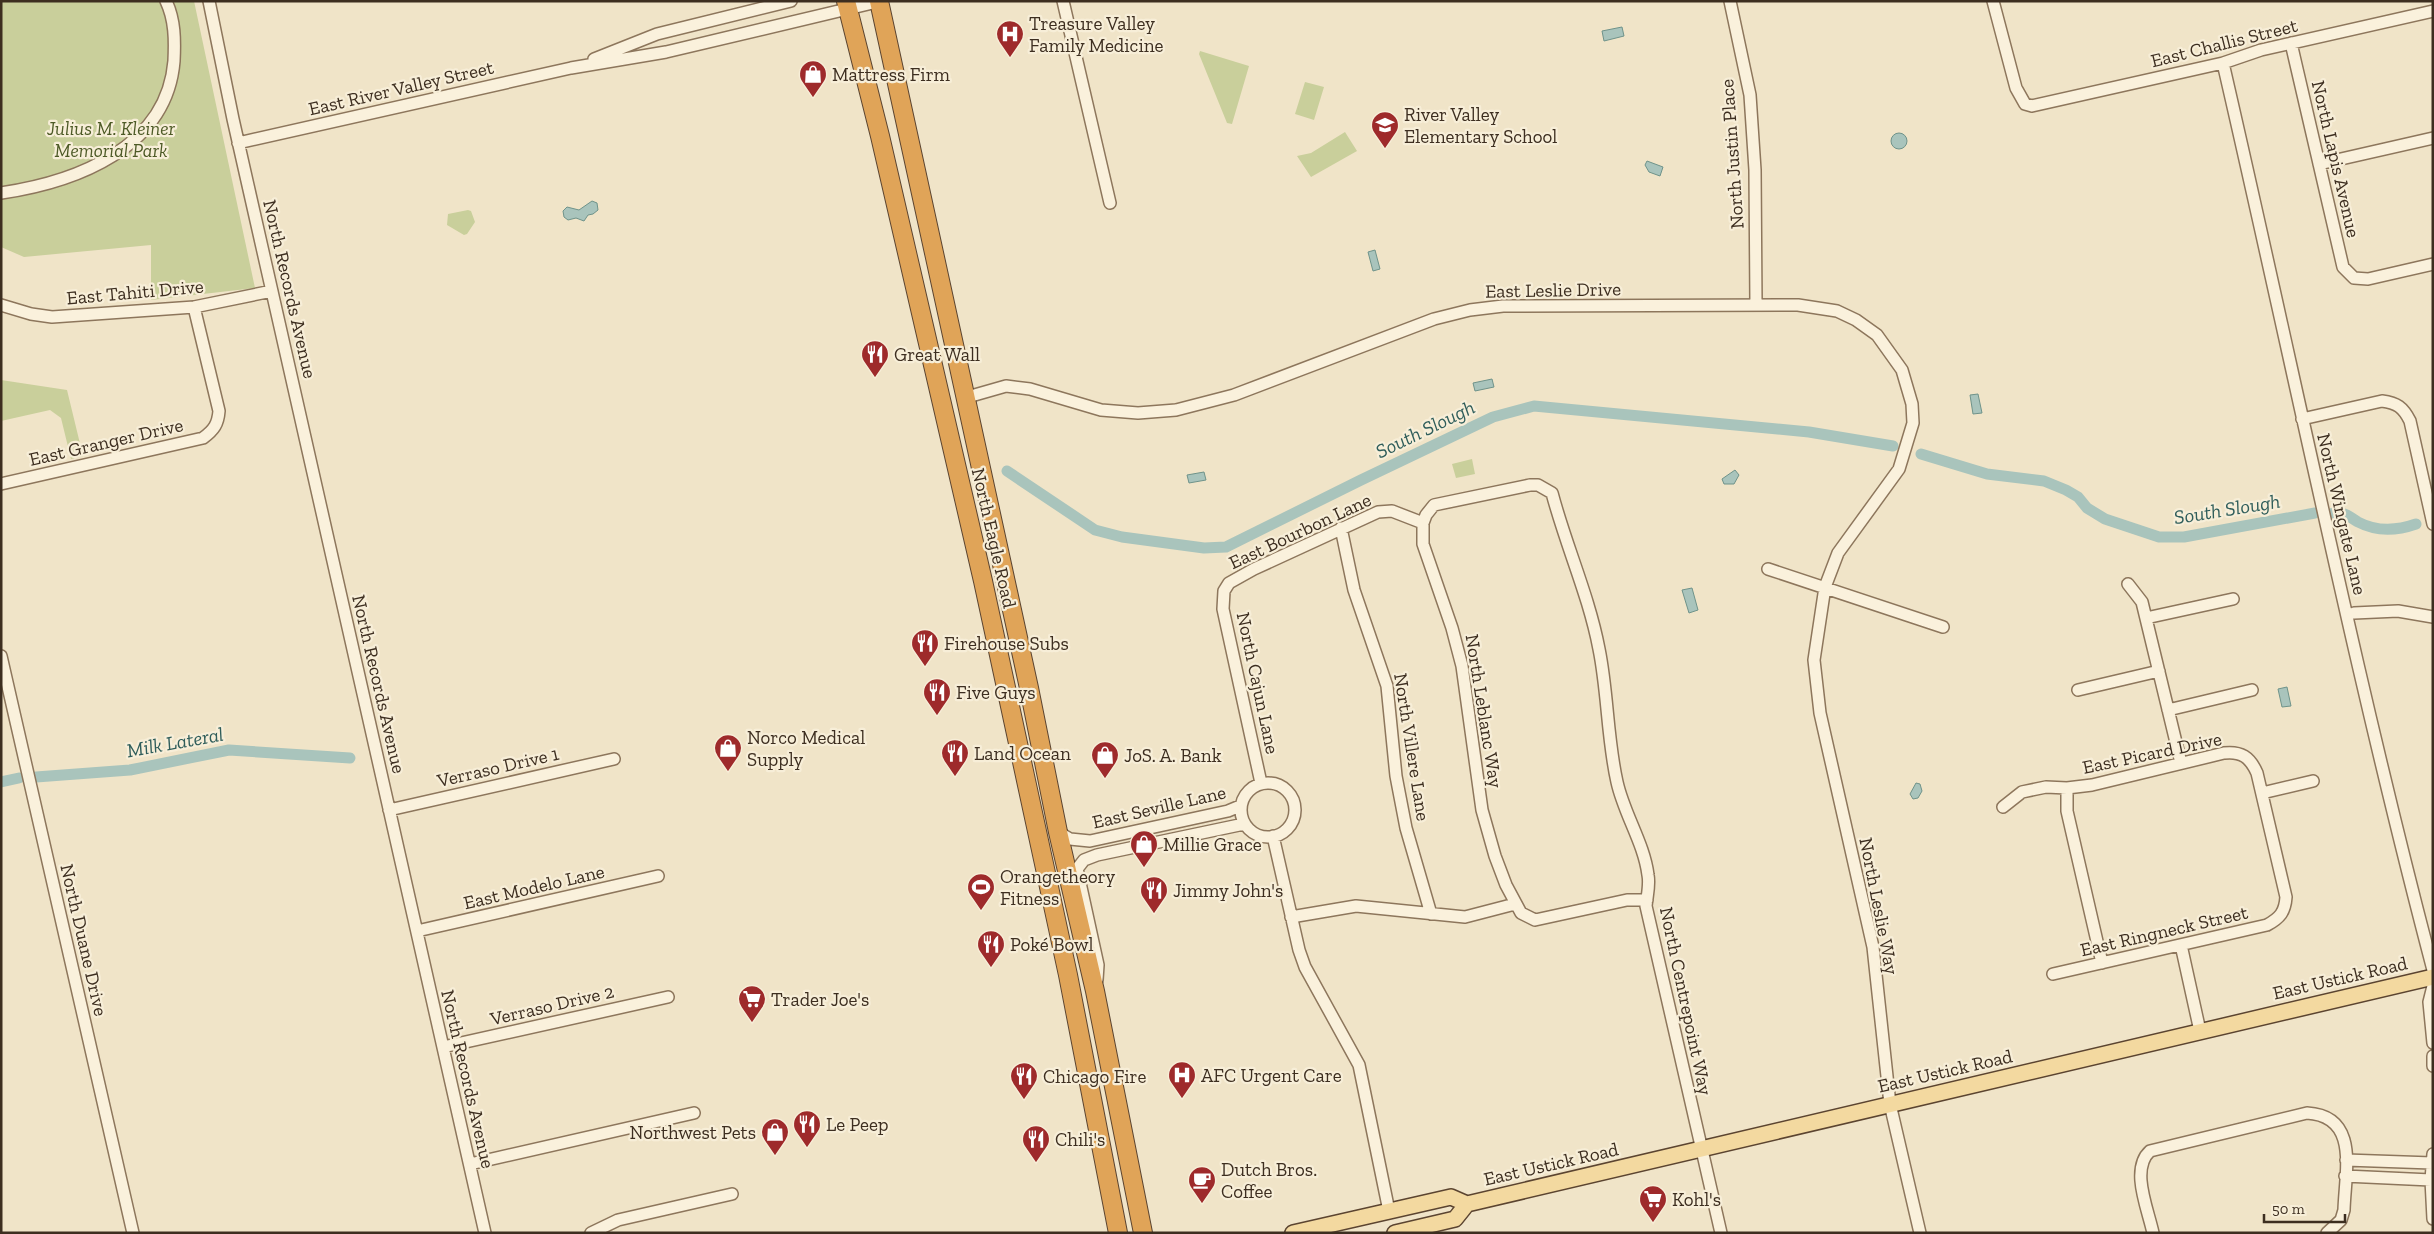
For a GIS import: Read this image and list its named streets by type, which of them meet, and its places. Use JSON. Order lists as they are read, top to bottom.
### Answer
{
  "streets": {
    "highway": ["North Eagle Road"],
    "main road": ["East Ustick Road"],
    "street": [
      "East Challis Street",
      "East River Valley Street",
      "North Justin Place",
      "North Lapis Avenue",
      "North Records Avenue",
      "East Leslie Drive",
      "East Tahiti Drive",
      "East Granger Drive",
      "North Wingate Lane",
      "East Bourbon Lane",
      "North Cajun Lane",
      "North Leblanc Way",
      "North Villere Lane",
      "East Picard Drive",
      "Verraso Drive 1",
      "East Seville Lane",
      "East Modelo Lane",
      "North Leslie Way",
      "East Ringneck Street",
      "North Duane Drive",
      "North Centrepoint Way",
      "Verraso Drive 2"
    ]
  },
  "crossings": [
    ["East Challis Street", "North Lapis Avenue"],
    ["East Challis Street", "North Wingate Lane"],
    ["East River Valley Street", "North Records Avenue"],
    ["East River Valley Street", "North Eagle Road"],
    ["North Justin Place", "East Leslie Drive"],
    ["North Records Avenue", "East Tahiti Drive"],
    ["North Records Avenue", "Verraso Drive 1"],
    ["North Records Avenue", "East Modelo Lane"],
    ["North Records Avenue", "Verraso Drive 2"],
    ["East Leslie Drive", "North Eagle Road"],
    ["East Leslie Drive", "North Leslie Way"],
    ["East Tahiti Drive", "East Granger Drive"],
    ["East Bourbon Lane", "North Cajun Lane"],
    ["East Bourbon Lane", "North Leblanc Way"],
    ["East Bourbon Lane", "North Villere Lane"],
    ["East Bourbon Lane", "North Centrepoint Way"],
    ["North Eagle Road", "East Seville Lane"],
    ["North Cajun Lane", "East Seville Lane"],
    ["North Leblanc Way", "North Centrepoint Way"],
    ["East Picard Drive", "East Ringneck Street"],
    ["North Leslie Way", "East Ustick Road"],
    ["East Ustick Road", "North Centrepoint Way"]
  ],
  "water": ["South Slough", "Milk Lateral"],
  "parks": ["Julius M. Kleiner Memorial Park"],
  "places": {
    "hospital": ["Treasure Valley Family Medicine", "AFC Urgent Care"],
    "shop": [
      "Mattress Firm",
      "Norco Medical Supply",
      "JoS. A. Bank",
      "Millie Grace",
      "Northwest Pets"
    ],
    "school or university": ["River Valley Elementary School"],
    "restaurant": [
      "Great Wall",
      "Firehouse Subs",
      "Five Guys",
      "Land Ocean",
      "Jimmy John's",
      "Poké Bowl",
      "Chicago Fire",
      "Le Peep",
      "Chili's"
    ],
    "sports": ["Orangetheory Fitness"],
    "supermarket": ["Trader Joe's", "Kohl's"],
    "cafe": ["Dutch Bros. Coffee"]
  },
  "scale_bar": "50 m"
}
